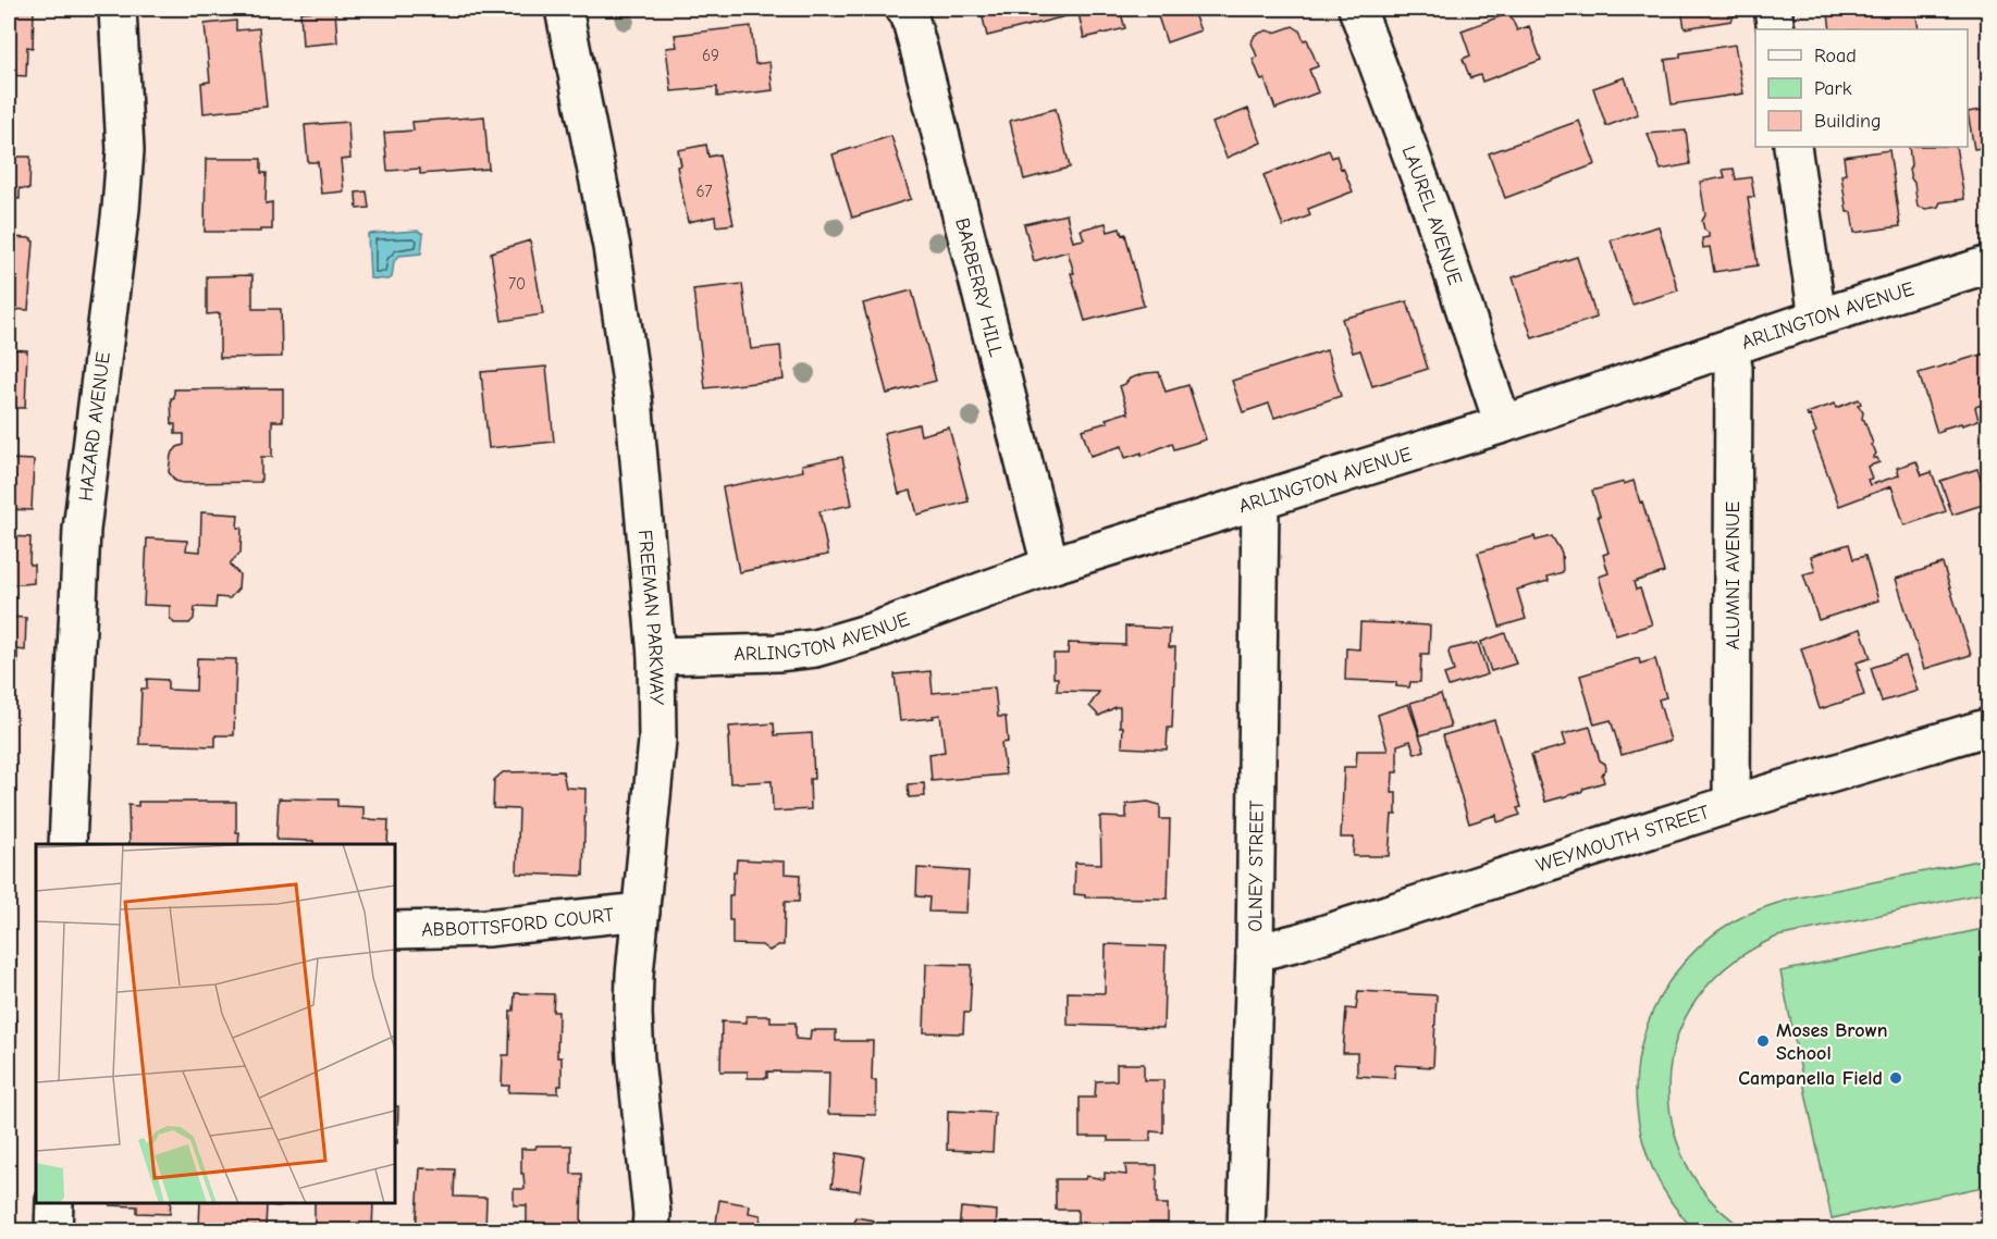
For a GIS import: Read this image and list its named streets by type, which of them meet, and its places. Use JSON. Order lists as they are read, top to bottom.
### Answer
{
  "streets": {
    "street": [
      "LAUREL AVENUE",
      "BARBERRY HILL",
      "ARLINGTON AVENUE",
      "HAZARD AVENUE",
      "ALUMNI AVENUE",
      "FREEMAN PARKWAY",
      "WEYMOUTH STREET",
      "OLNEY STREET",
      "ABBOTTSFORD COURT"
    ]
  },
  "crossings": [
    ["LAUREL AVENUE", "ARLINGTON AVENUE"],
    ["BARBERRY HILL", "ARLINGTON AVENUE"],
    ["ARLINGTON AVENUE", "ALUMNI AVENUE"],
    ["ARLINGTON AVENUE", "FREEMAN PARKWAY"],
    ["ARLINGTON AVENUE", "OLNEY STREET"],
    ["ALUMNI AVENUE", "WEYMOUTH STREET"],
    ["FREEMAN PARKWAY", "ABBOTTSFORD COURT"],
    ["WEYMOUTH STREET", "OLNEY STREET"]
  ],
  "places": ["Moses Brown School", "Campanella Field"],
  "house_numbers": ["69", "67", "70"],
  "legend": ["Road", "Park", "Building"]
}
